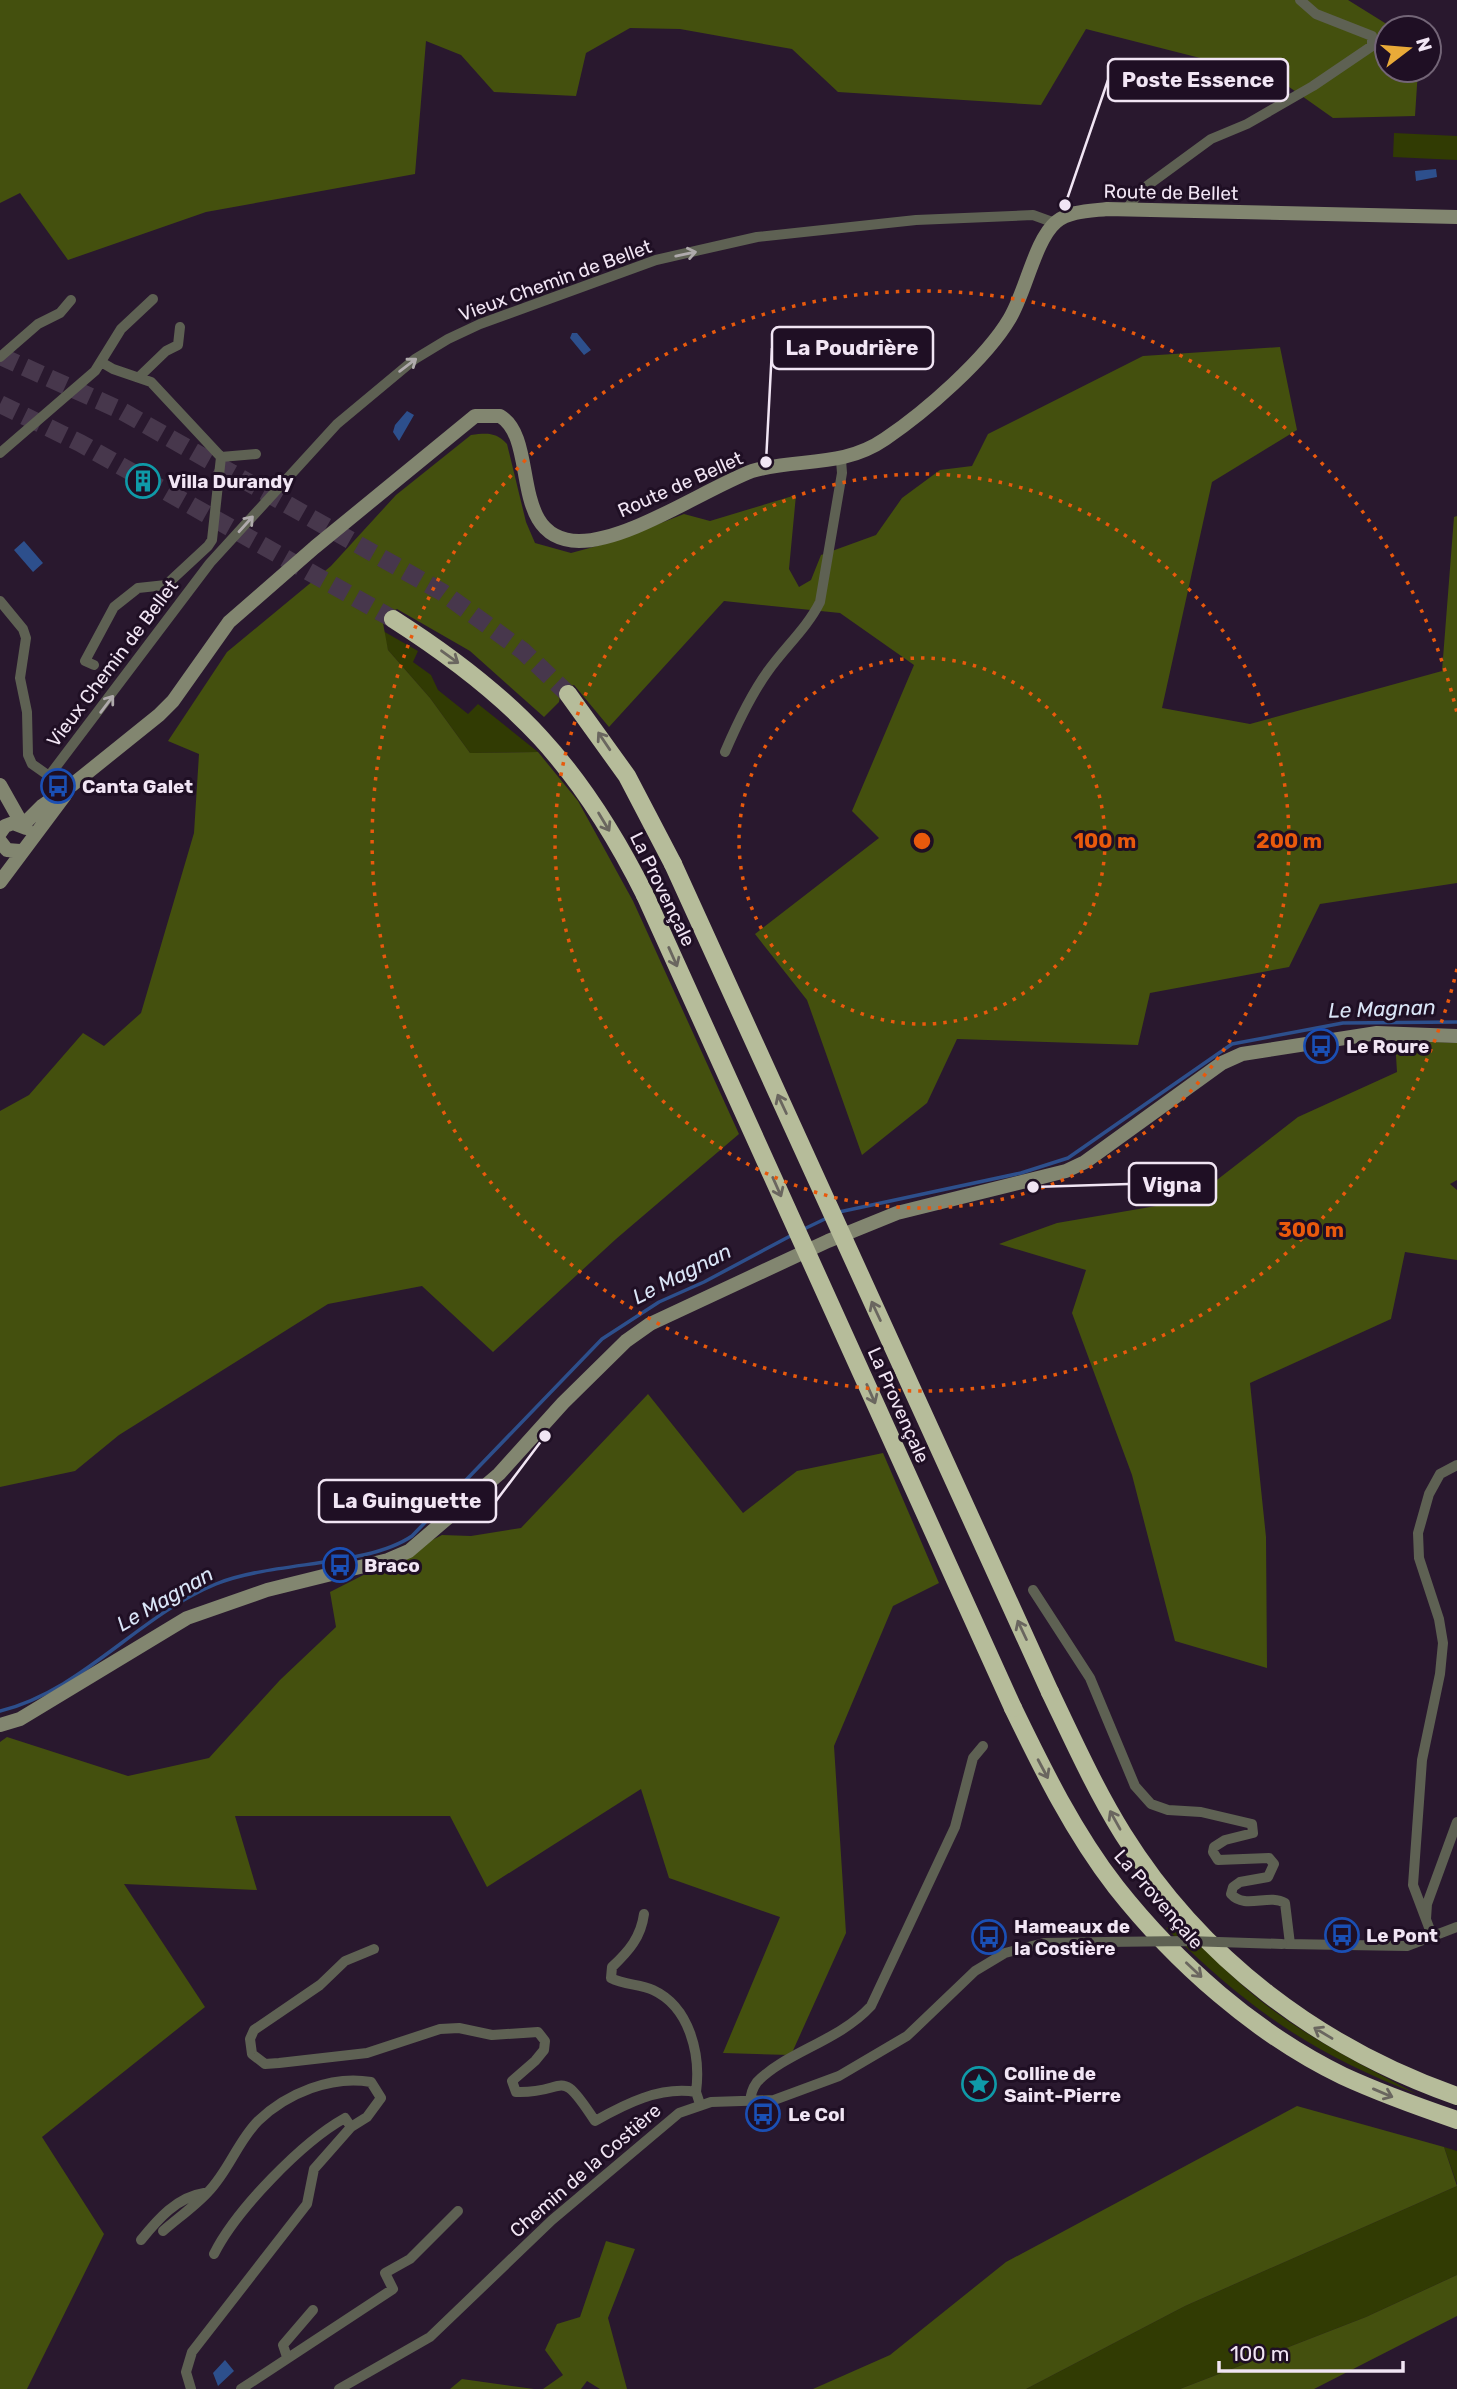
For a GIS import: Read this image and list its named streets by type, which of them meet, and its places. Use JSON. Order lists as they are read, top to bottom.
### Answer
{
  "streets": {
    "highway": ["La Provençale"],
    "main road": ["Route de Bellet"],
    "street": ["Vieux Chemin de Bellet", "Chemin de la Costière"]
  },
  "crossings": [
    ["Route de Bellet", "Vieux Chemin de Bellet"]
  ],
  "one_way": ["Vieux Chemin de Bellet"],
  "water": ["Le Magnan"],
  "places": {
    "other": [
      "Poste Essence",
      "La Poudrière",
      "Vigna",
      "La Guinguette"
    ],
    "building": ["Villa Durandy"],
    "bus stop": [
      "Canta Galet",
      "Le Roure",
      "Braco",
      "Le Pont",
      "Hameaux de la Costière",
      "Le Col"
    ],
    "place": ["Colline de Saint-Pierre"]
  },
  "scale_bar": "100 m",
  "north": "right",
  "rings": ["100 m", "200 m", "300 m"]
}
